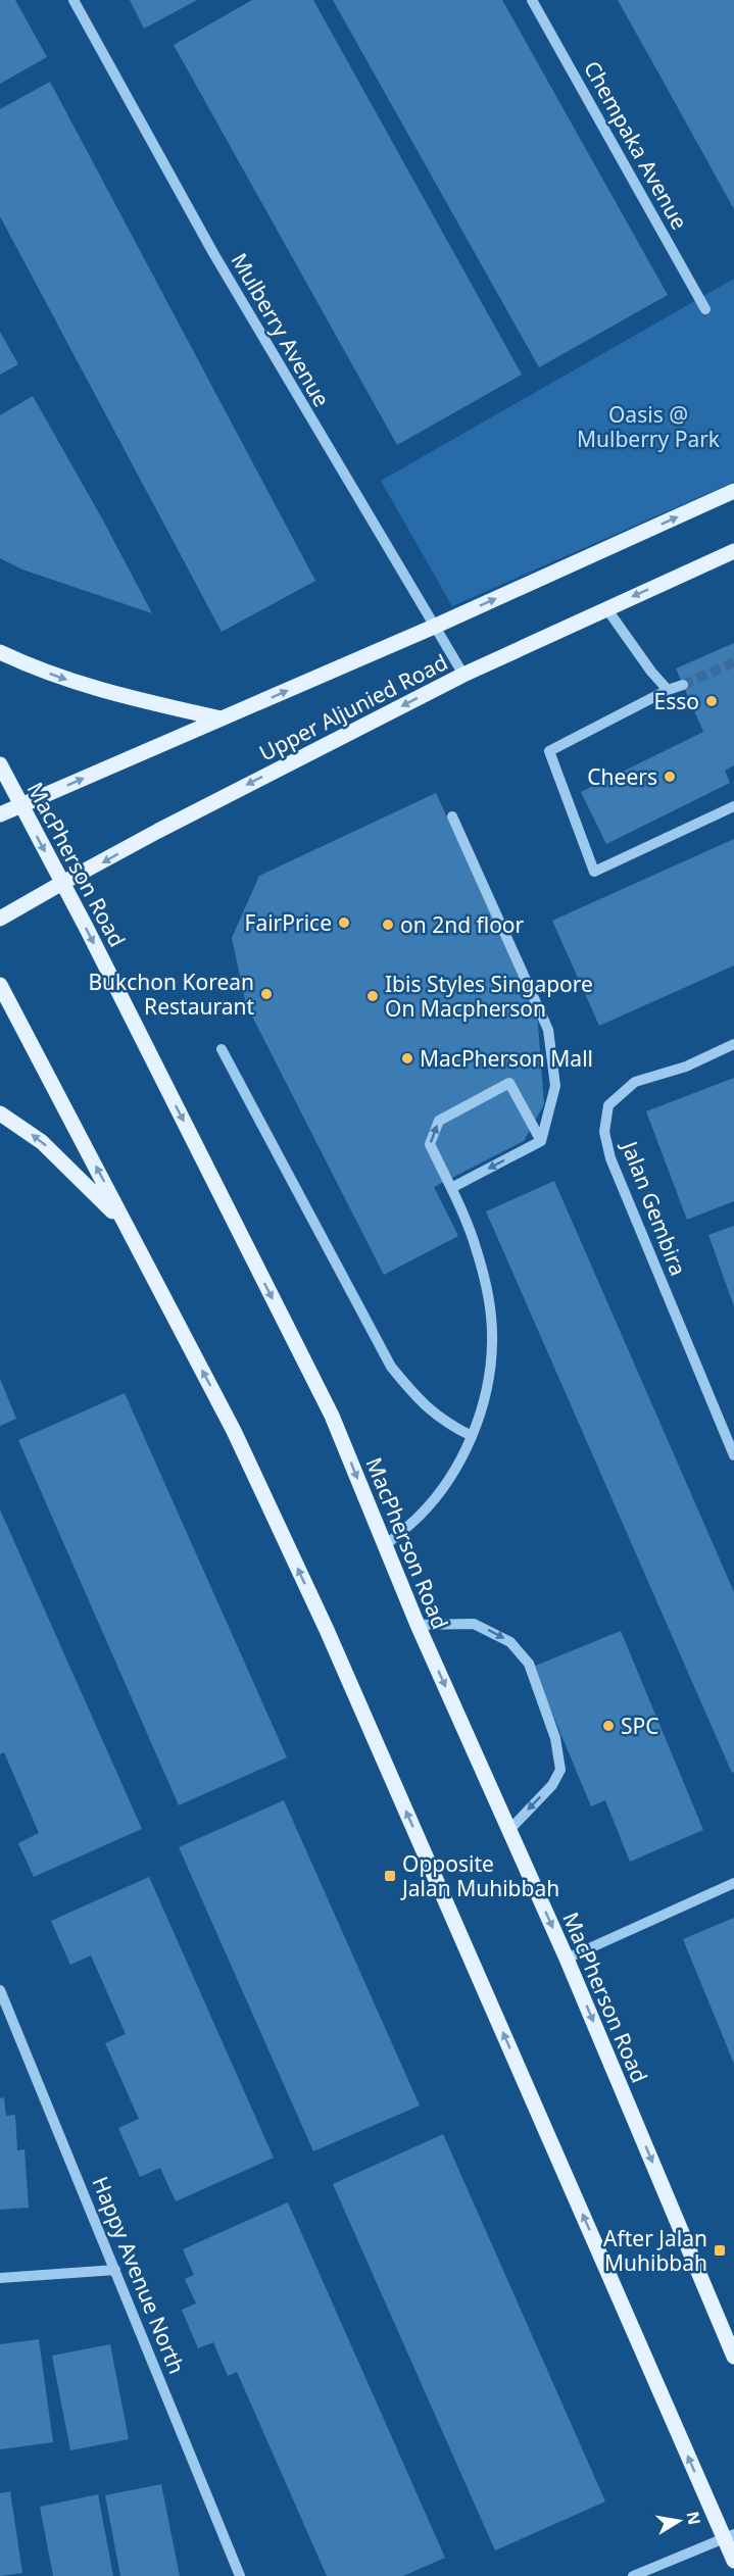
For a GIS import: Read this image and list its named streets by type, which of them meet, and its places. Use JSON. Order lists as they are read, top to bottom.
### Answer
{
  "streets": {
    "main road": ["Upper Aljunied Road", "MacPherson Road"],
    "street": [
      "Chempaka Avenue",
      "Mulberry Avenue",
      "Jalan Gembira",
      "Happy Avenue North"
    ]
  },
  "crossings": [
    ["Mulberry Avenue", "Upper Aljunied Road"],
    ["Upper Aljunied Road", "MacPherson Road"]
  ],
  "parks": ["Oasis @ Mulberry Park"],
  "places": {
    "other": [
      "Esso",
      "Cheers",
      "FairPrice",
      "on 2nd floor",
      "Bukchon Korean Restaurant",
      "Ibis Styles Singapore On Macpherson",
      "MacPherson Mall",
      "SPC"
    ],
    "transit": ["Opposite Jalan Muhibbah", "After Jalan Muhibbah"]
  },
  "north": "right"
}
